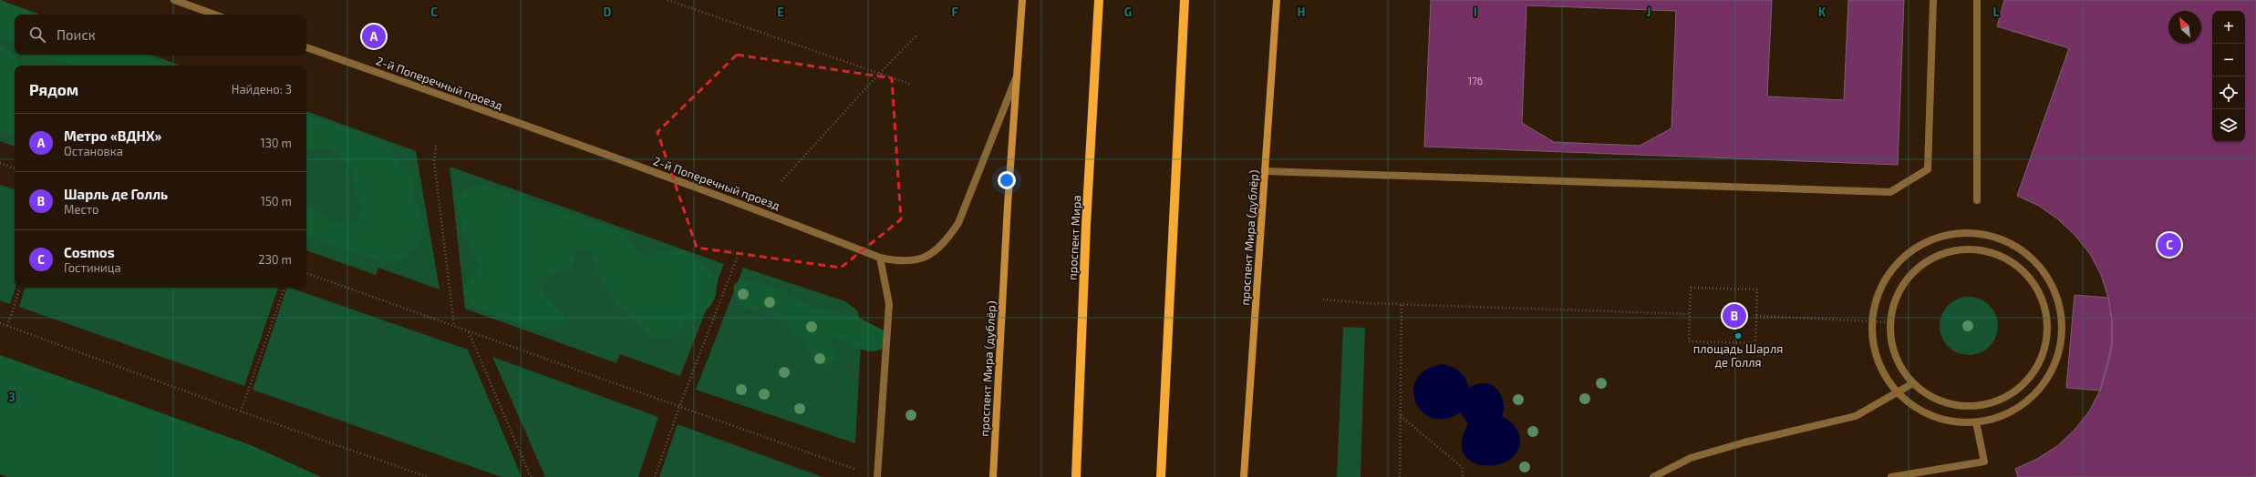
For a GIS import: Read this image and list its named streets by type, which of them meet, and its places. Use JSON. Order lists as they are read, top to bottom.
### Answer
{
  "streets": {
    "main road": ["проспект Мира", "проспект Мира (дублёр)"],
    "street": ["2-й Поперечный проезд"]
  },
  "crossings": [
    ["2-й Поперечный проезд", "проспект Мира (дублёр)"]
  ],
  "places": ["площадь Шарля де Голля"],
  "house_numbers": ["176"],
  "north": "top left",
  "page": {
    "map_buttons": ["+", "−"],
    "search": "Поиск",
    "pins": ["A", "C", "B"],
    "heading": ["Рядом", "Найдено: 3"],
    "list": [
      {
        "mark": "A",
        "name": "Метро «ВДНХ»",
        "note": "Остановка",
        "value": "130 m"
      },
      {
        "mark": "B",
        "name": "Шарль де Голль",
        "note": "Место",
        "value": "150 m"
      },
      {
        "mark": "C",
        "name": "Cosmos",
        "note": "Гостиница",
        "value": "230 m"
      }
    ]
  },
  "grid": {
    "columns": [
      "C",
      "D",
      "E",
      "F",
      "G",
      "H",
      "I",
      "J",
      "K",
      "L"
    ],
    "rows": ["3"]
  }
}
